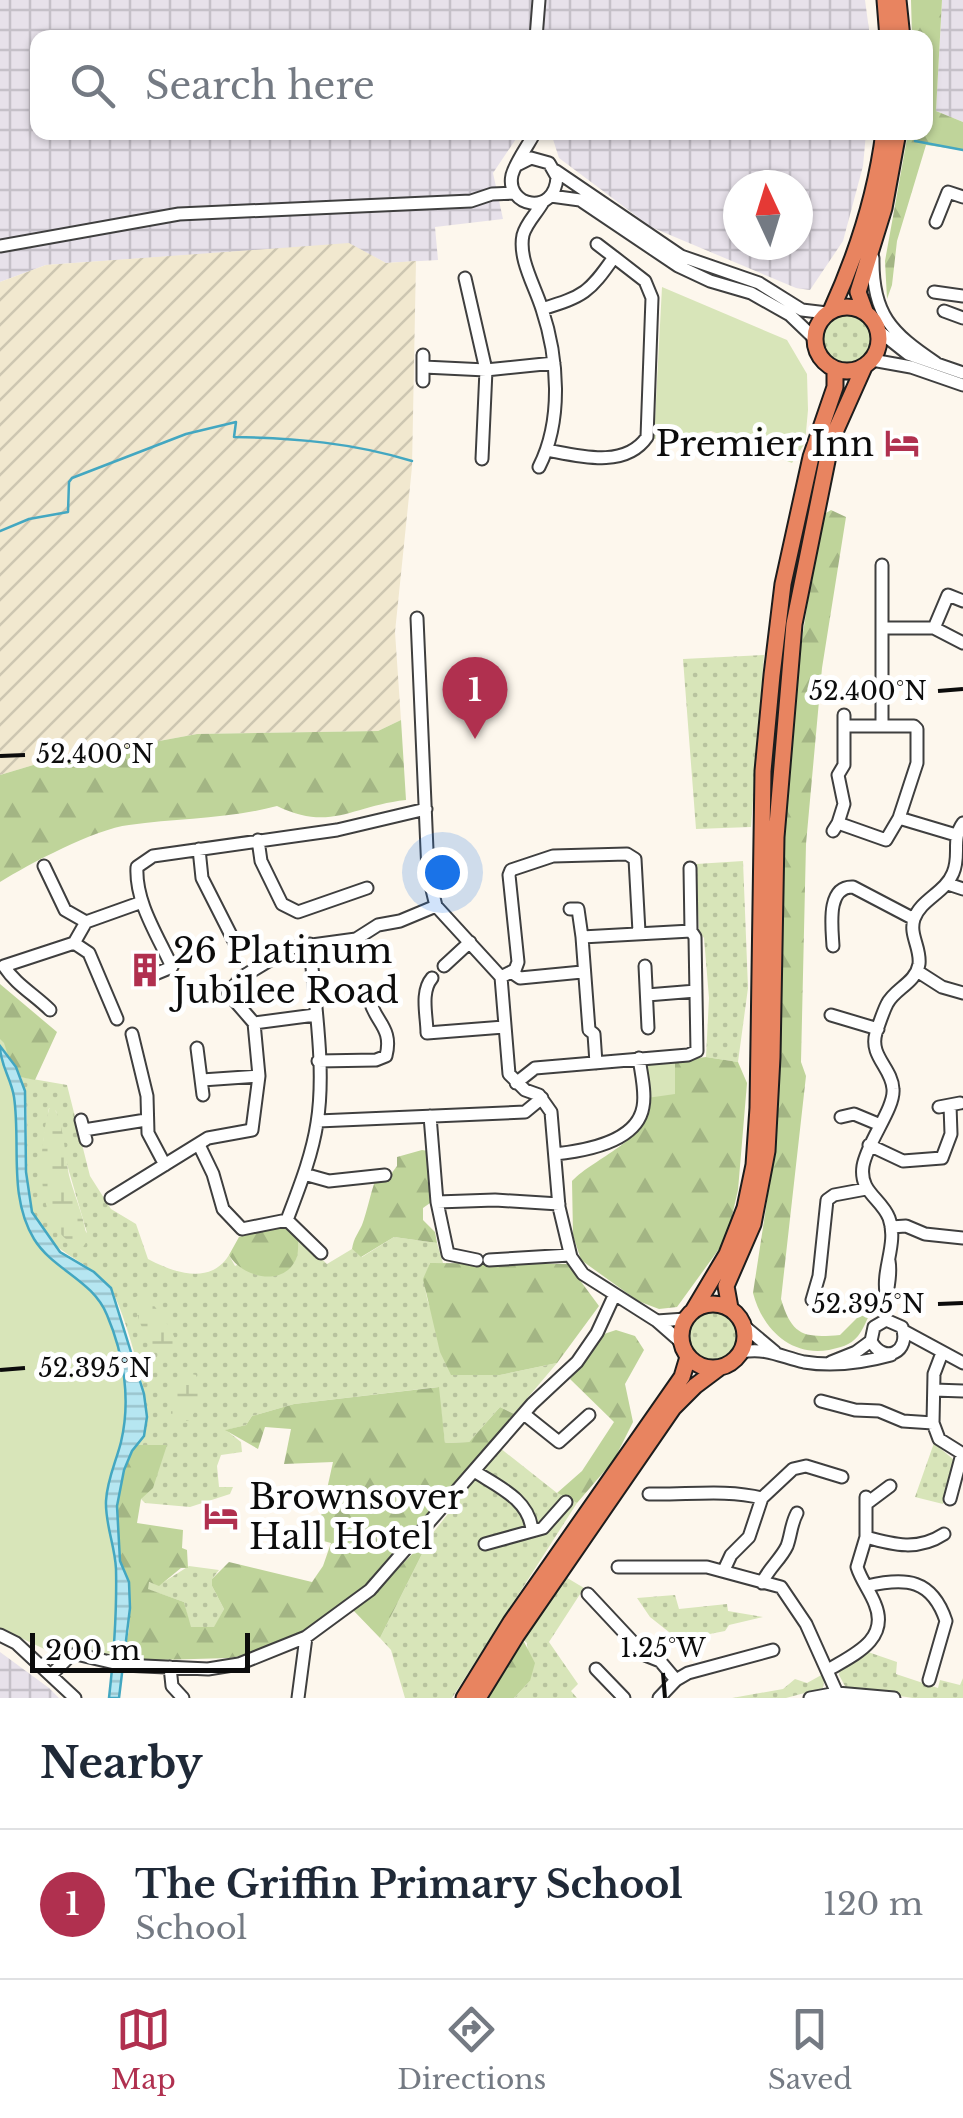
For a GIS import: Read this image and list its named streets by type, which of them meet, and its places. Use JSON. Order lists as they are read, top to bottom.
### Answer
{
  "places": {
    "hotel": ["Premier Inn", "Brownsover Hall Hotel"],
    "building": ["26 Platinum Jubilee Road"]
  },
  "scale_bar": "200 m",
  "north": "top",
  "page": {
    "search": "Search here",
    "pins": "1",
    "scale": "200 m",
    "heading": "Nearby",
    "list": [
      {
        "mark": "1",
        "name": "The Griffin Primary School",
        "note": "School",
        "value": "120 m"
      }
    ],
    "nav": ["Map", "Directions", "Saved"]
  },
  "coordinates": ["52.400°N", "52.395°N", "1.25°W"]
}
